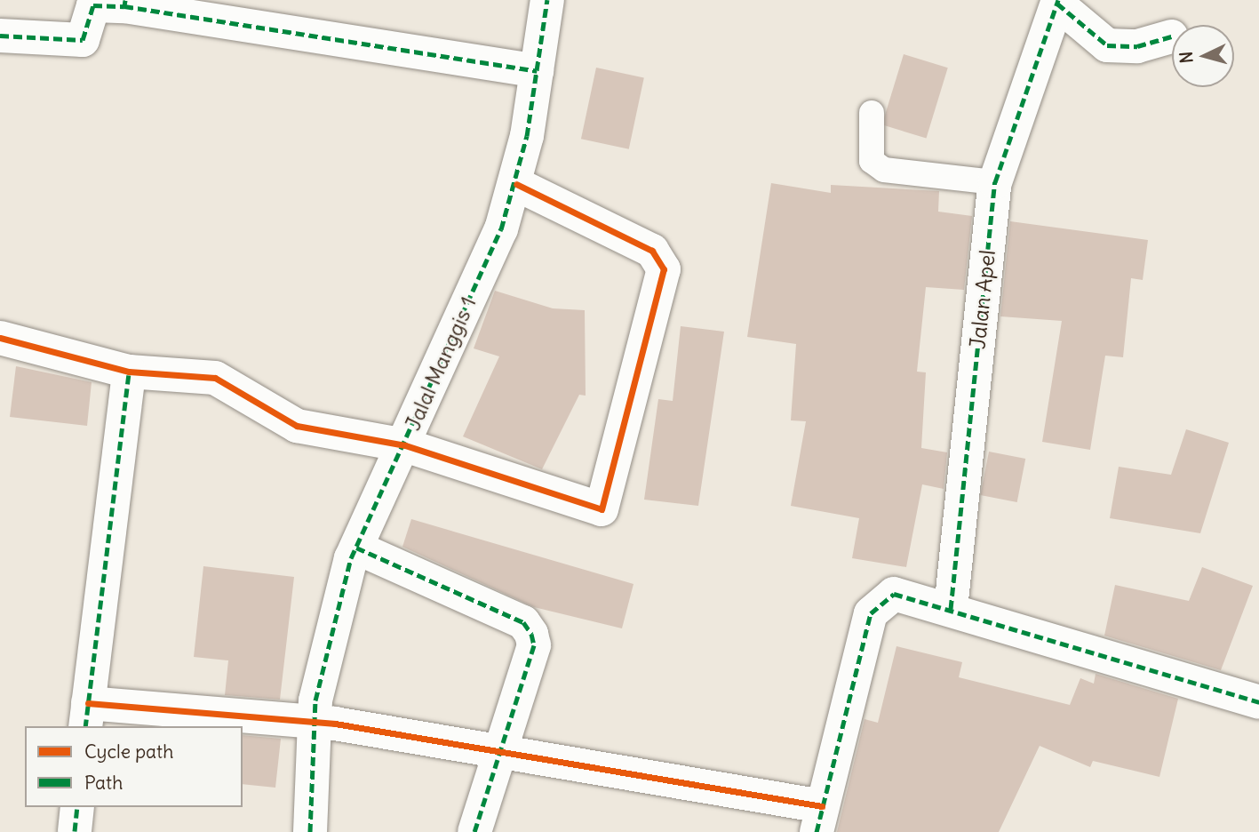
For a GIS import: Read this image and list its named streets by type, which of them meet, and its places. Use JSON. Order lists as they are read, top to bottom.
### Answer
{
  "streets": {
    "street": ["Jalan Apel", "Jalal Manggis 1"]
  },
  "legend": ["Cycle path", "Path"],
  "north": "left"
}
